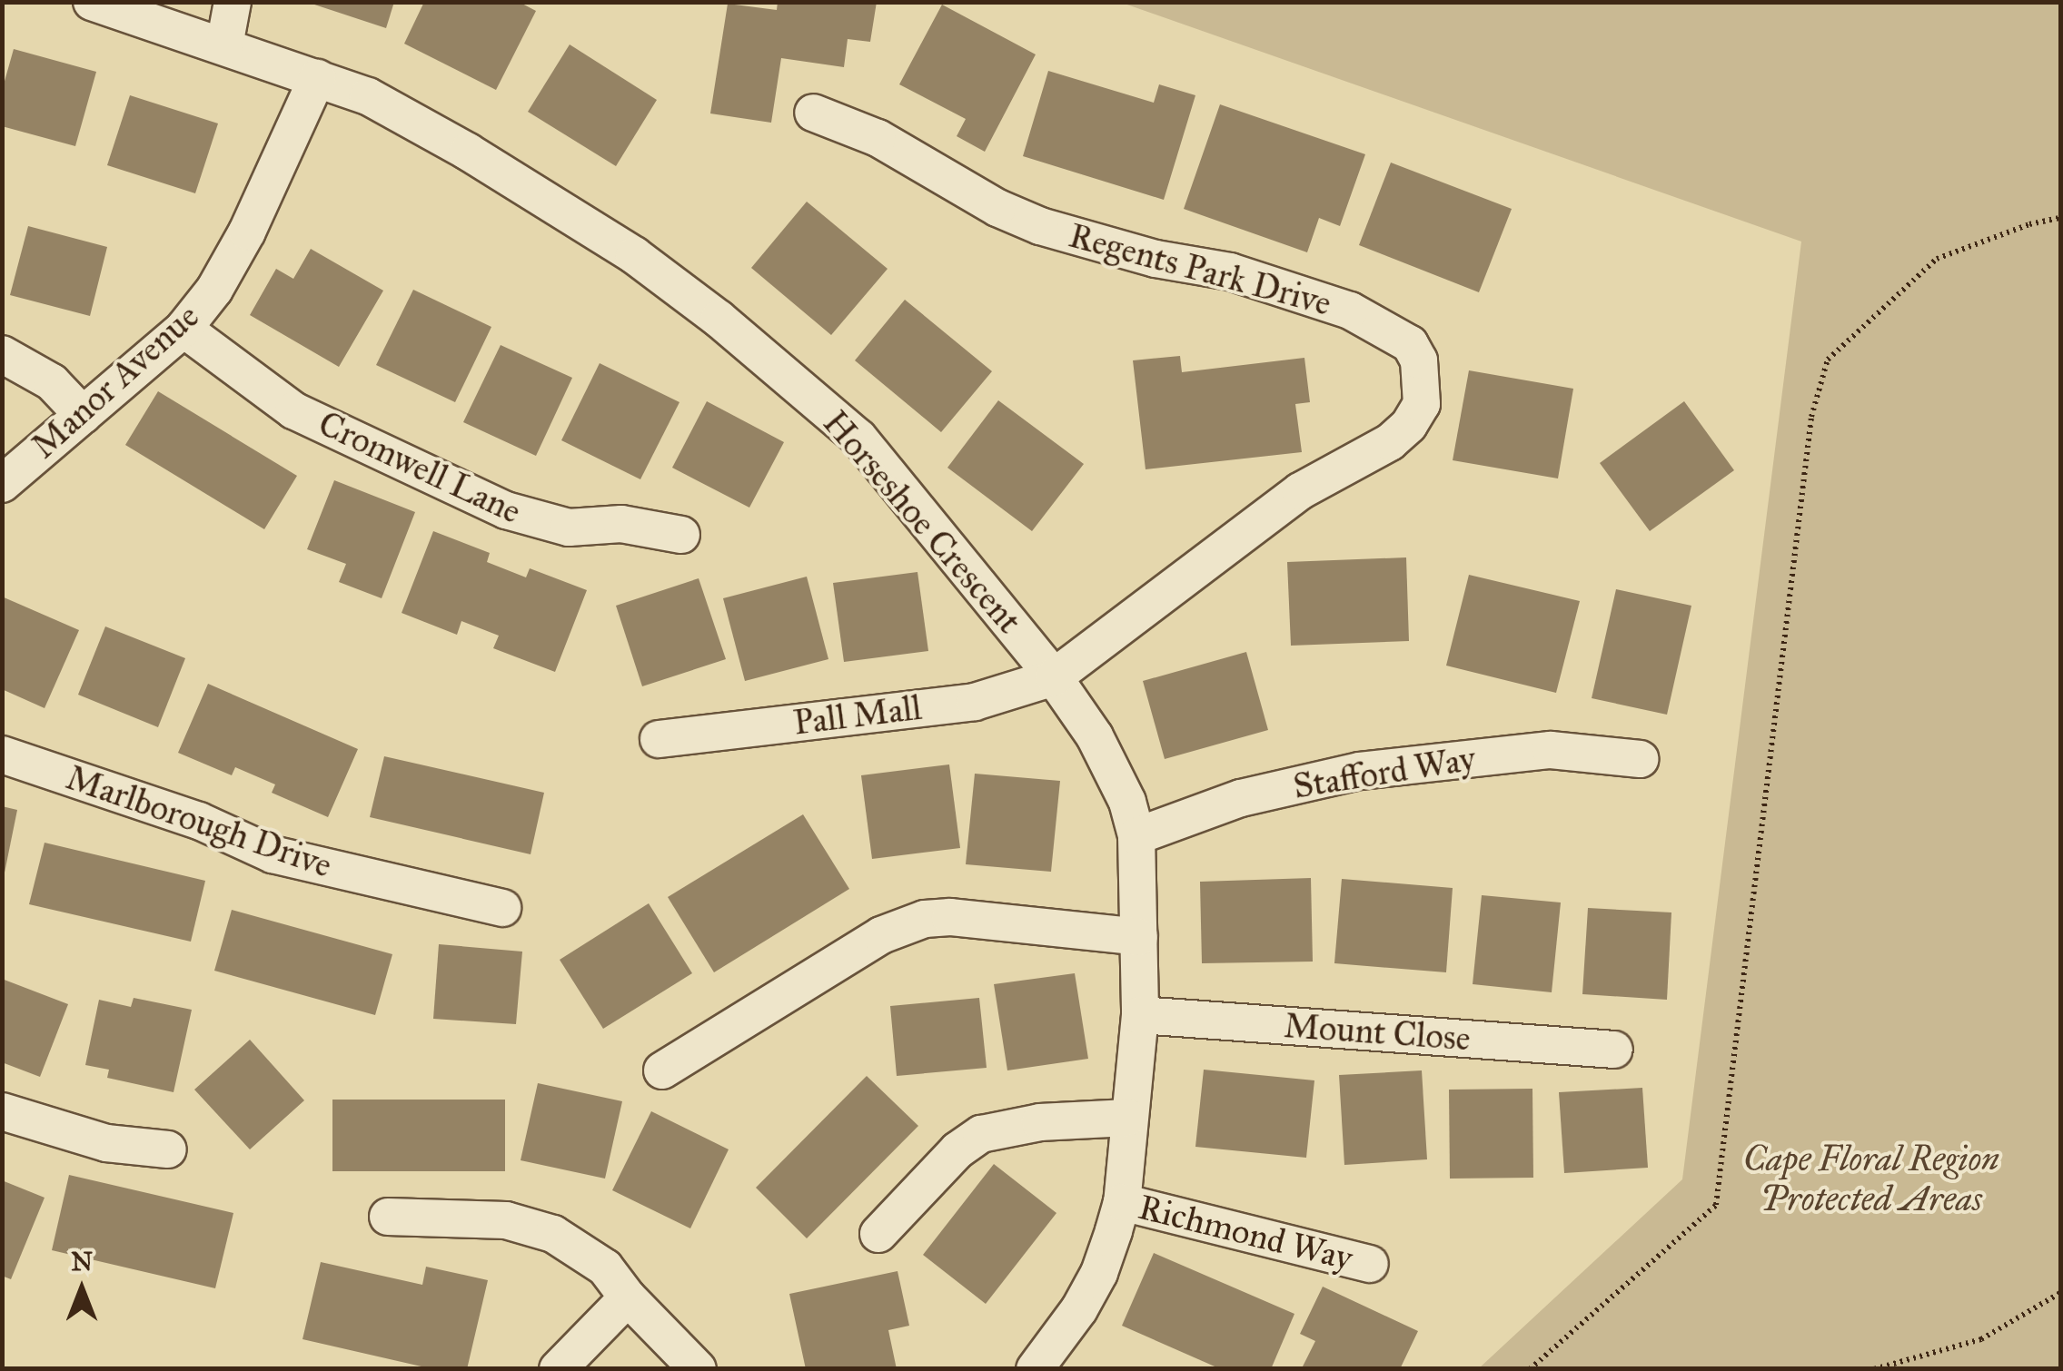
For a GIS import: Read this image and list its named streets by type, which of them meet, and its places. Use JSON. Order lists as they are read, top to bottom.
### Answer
{
  "streets": {
    "street": [
      "Regents Park Drive",
      "Manor Avenue",
      "Cromwell Lane",
      "Horseshoe Crescent",
      "Pall Mall",
      "Stafford Way",
      "Marlborough Drive",
      "Mount Close",
      "Richmond Way"
    ]
  },
  "crossings": [
    ["Regents Park Drive", "Horseshoe Crescent"],
    ["Regents Park Drive", "Pall Mall"],
    ["Manor Avenue", "Cromwell Lane"],
    ["Manor Avenue", "Horseshoe Crescent"],
    ["Horseshoe Crescent", "Pall Mall"],
    ["Horseshoe Crescent", "Stafford Way"],
    ["Horseshoe Crescent", "Mount Close"],
    ["Horseshoe Crescent", "Richmond Way"]
  ],
  "parks": ["Cape Floral Region Protected Areas"],
  "north": "top"
}
